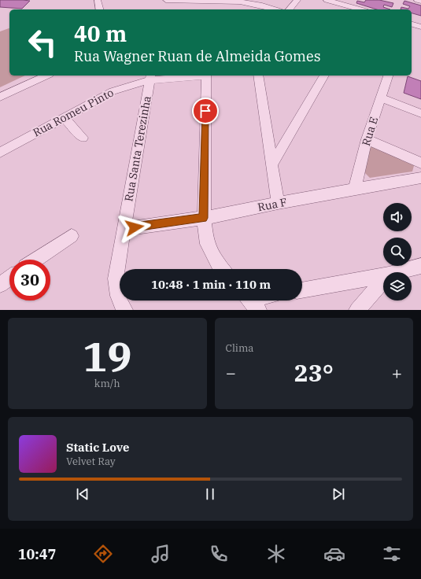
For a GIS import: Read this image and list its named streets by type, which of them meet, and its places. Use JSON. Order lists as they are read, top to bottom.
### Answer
{
  "streets": {
    "street": [
      "Rua Romeu Pinto",
      "Rua E",
      "Rua Santa Terezinha",
      "Rua F"
    ]
  },
  "crossings": [
    ["Rua Romeu Pinto", "Rua Santa Terezinha"],
    ["Rua E", "Rua F"],
    ["Rua Santa Terezinha", "Rua F"]
  ],
  "page": {
    "turn": ["40 m", "Rua Wagner Ruan de Almeida Gomes"],
    "limit": "30",
    "trip": "10:48 · 1 min · 110 m",
    "tile": [
      ["19", "km/h"],
      "Clima"
    ],
    "heat": ["−", "23°", "+"],
    "song": ["Static Love", "Velvet Ray"],
    "tabs": "10:47"
  }
}
